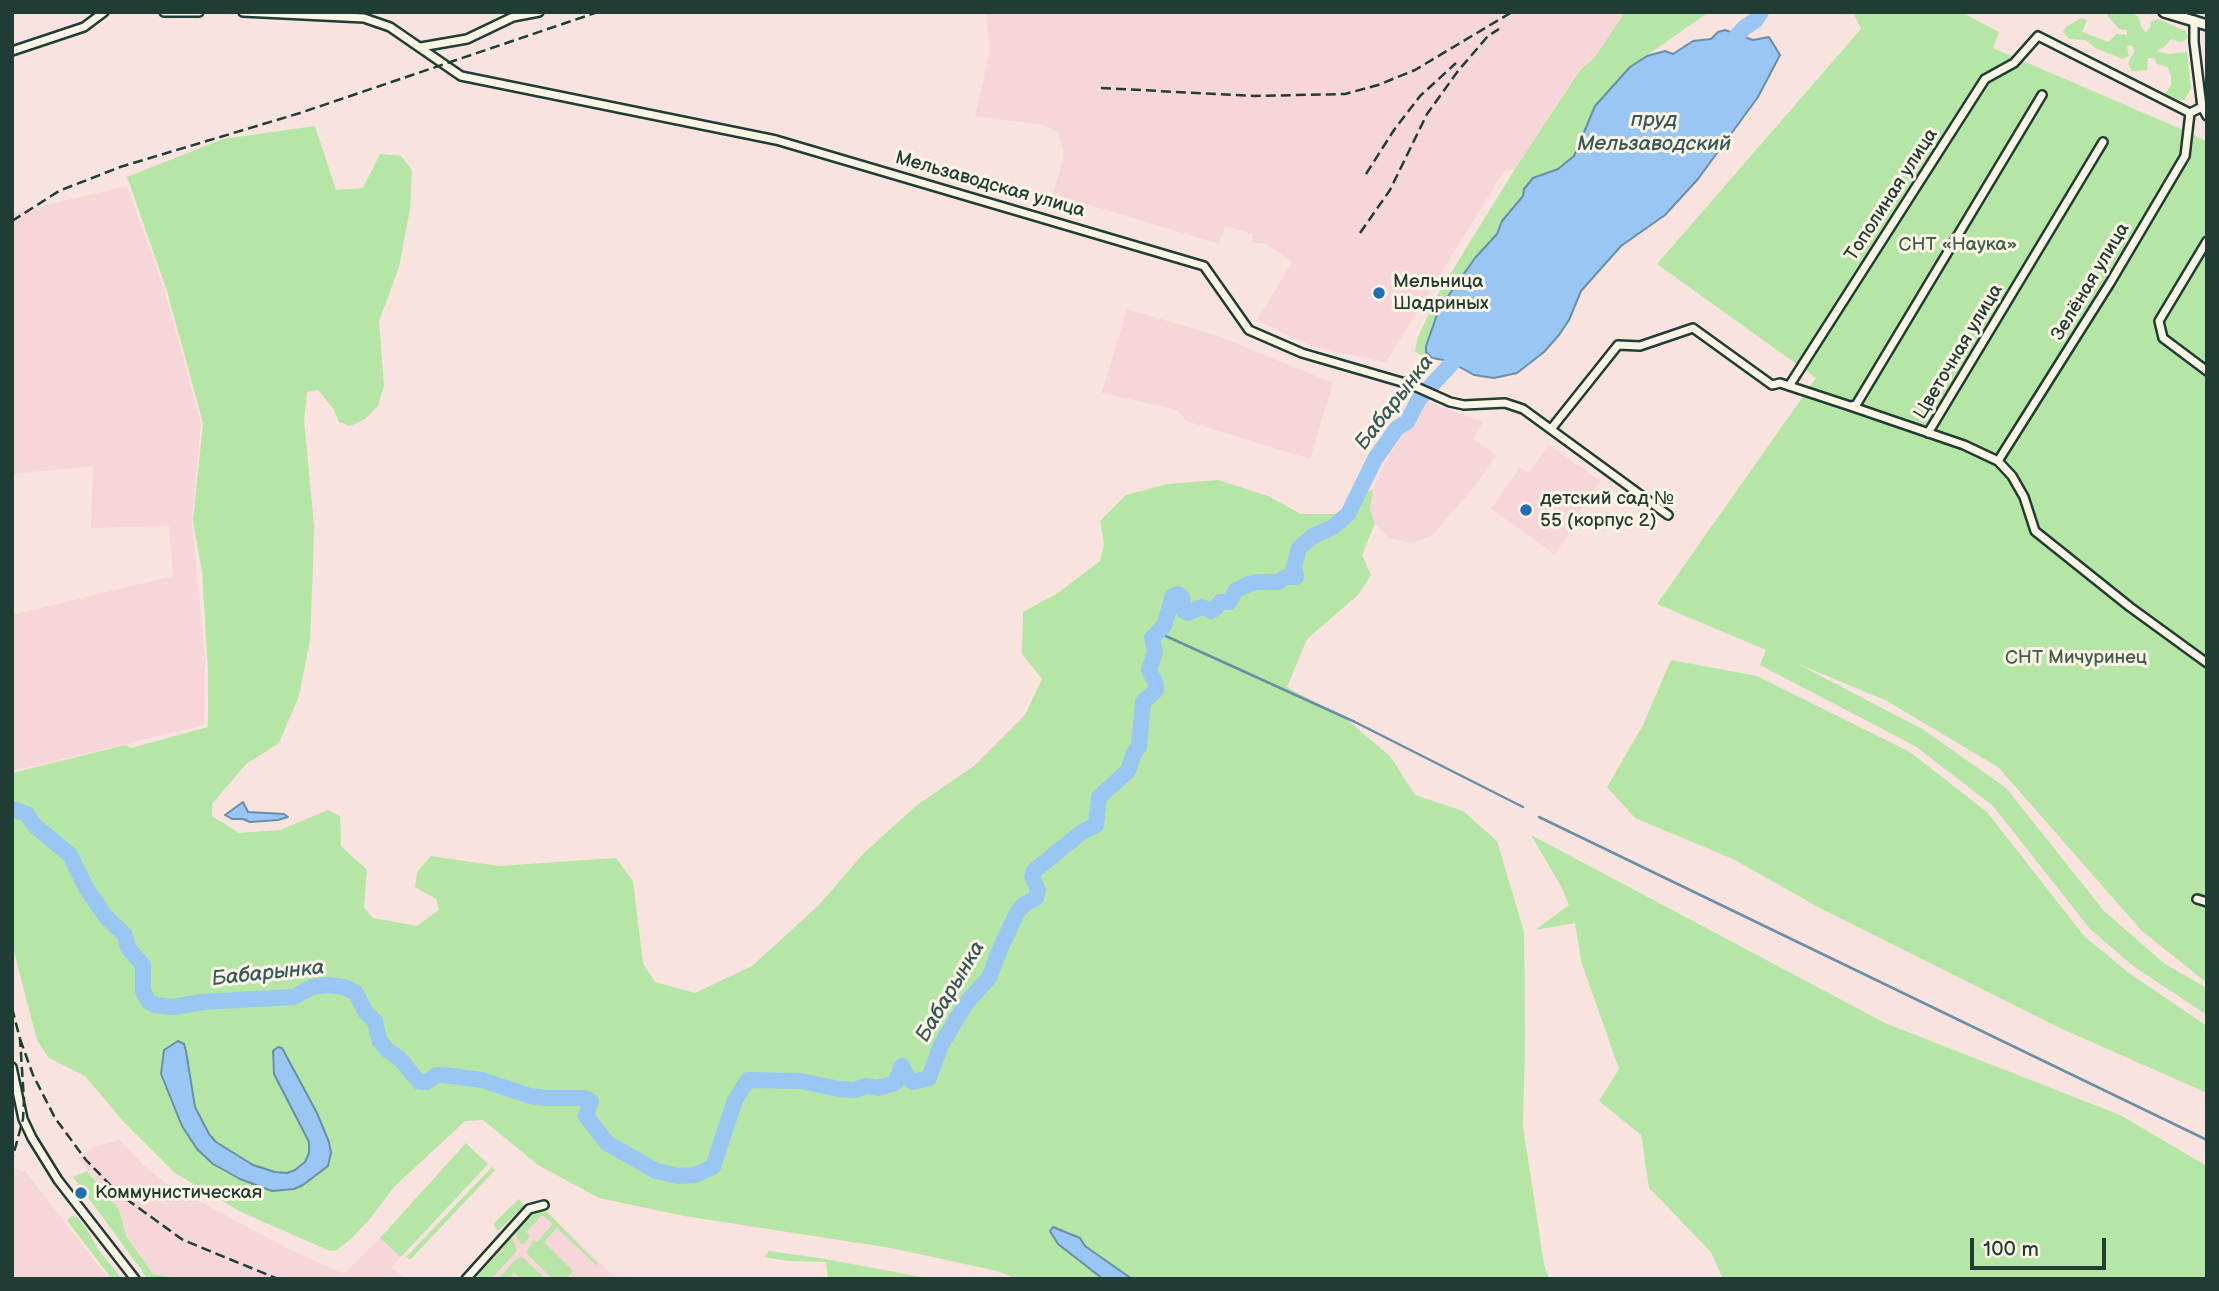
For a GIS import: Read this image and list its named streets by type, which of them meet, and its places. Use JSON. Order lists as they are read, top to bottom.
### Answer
{
  "streets": {
    "street": [
      "Мельзаводская улица",
      "Тополиная улица",
      "Зелёная улица",
      "Цветочная улица"
    ]
  },
  "crossings": [
    ["Тополиная улица", "Зелёная улица"]
  ],
  "water": ["пруд Мельзаводский", "Бабарынка"],
  "parks": ["СНТ «Наука»", "СНТ Мичуринец"],
  "places": ["Мельница Шадриных", "детский сад № 55 (корпус 2)", "Коммунистическая"],
  "scale_bar": "100 m"
}
